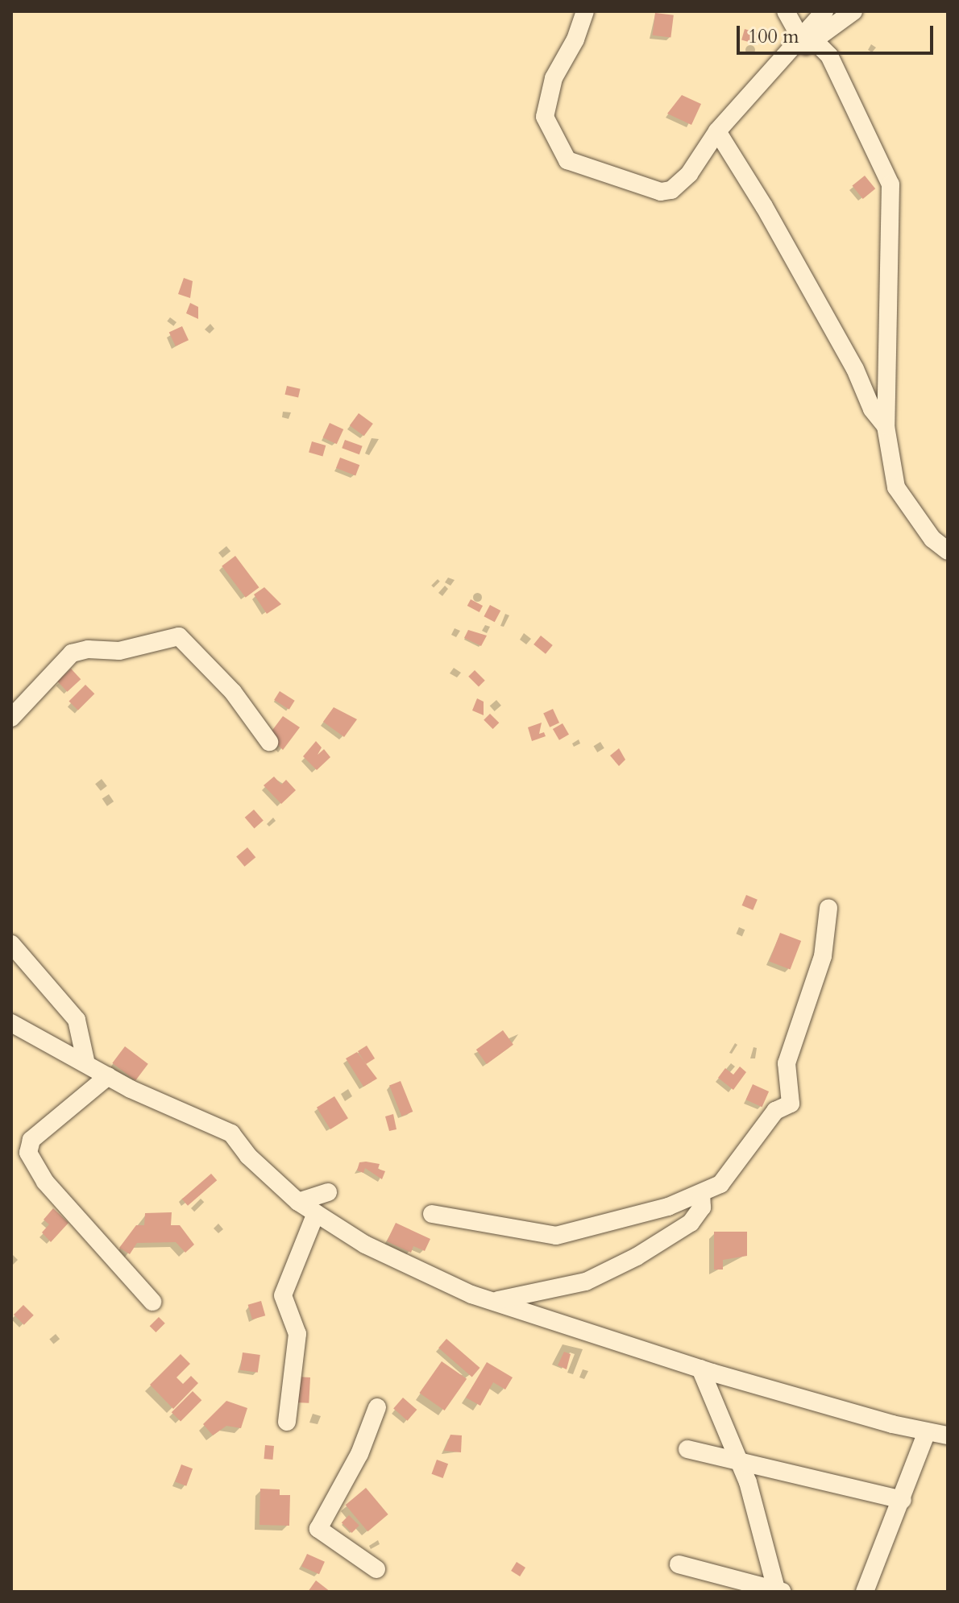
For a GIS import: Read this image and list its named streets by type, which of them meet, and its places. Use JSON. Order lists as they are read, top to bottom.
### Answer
{
  "scale_bar": "100 m"
}
